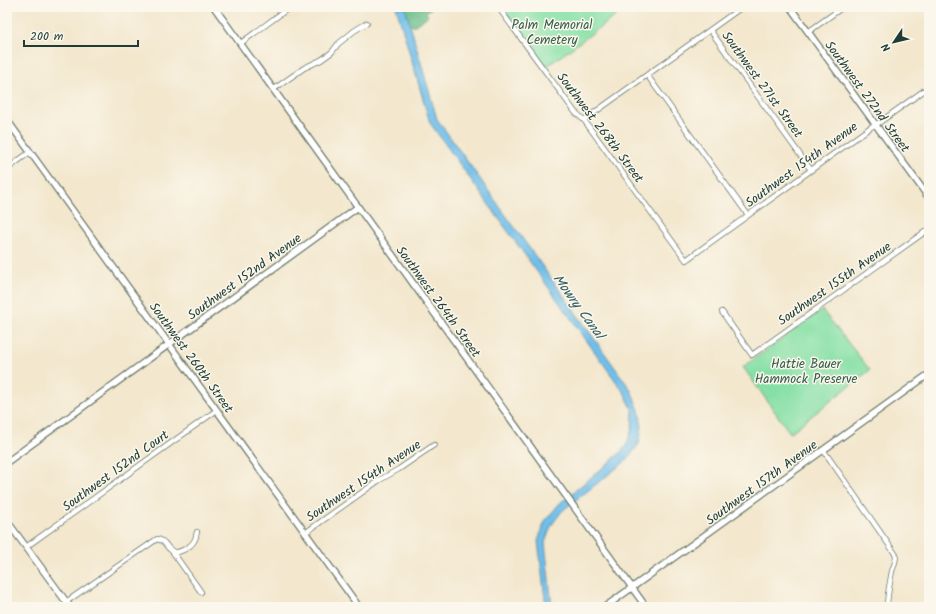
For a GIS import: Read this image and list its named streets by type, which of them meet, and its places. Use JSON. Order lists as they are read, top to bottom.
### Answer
{
  "streets": {
    "street": [
      "Southwest 271st Street",
      "Southwest 272nd Street",
      "Southwest 268th Street",
      "Southwest 154th Avenue",
      "Southwest 152nd Avenue",
      "Southwest 155th Avenue",
      "Southwest 264th Street",
      "Southwest 260th Street",
      "Southwest 152nd Court",
      "Southwest 157th Avenue"
    ]
  },
  "crossings": [
    ["Southwest 271st Street", "Southwest 154th Avenue"],
    ["Southwest 272nd Street", "Southwest 154th Avenue"],
    ["Southwest 268th Street", "Southwest 154th Avenue"],
    ["Southwest 154th Avenue", "Southwest 260th Street"],
    ["Southwest 152nd Avenue", "Southwest 264th Street"],
    ["Southwest 152nd Avenue", "Southwest 260th Street"],
    ["Southwest 264th Street", "Southwest 157th Avenue"],
    ["Southwest 260th Street", "Southwest 152nd Court"]
  ],
  "water": ["Mowry Canal"],
  "parks": ["Palm Memorial Cemetery", "Hattie Bauer Hammock Preserve"],
  "scale_bar": "200 m",
  "north": "bottom left"
}
